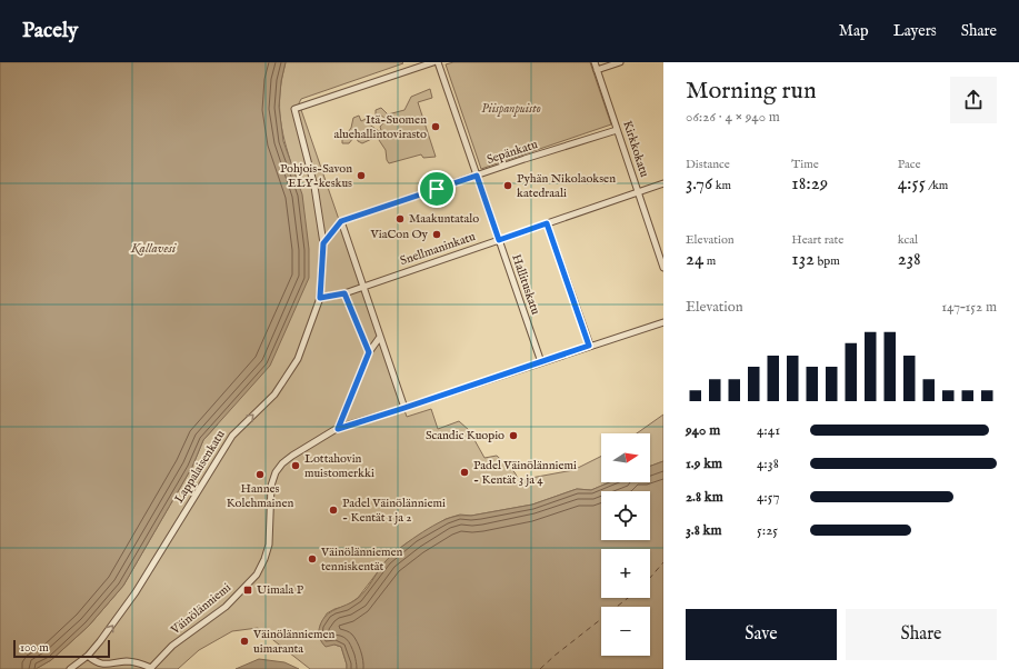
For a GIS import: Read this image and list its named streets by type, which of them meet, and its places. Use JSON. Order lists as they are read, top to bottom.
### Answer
{
  "streets": {
    "street": [
      "Kirkkokatu",
      "Sepänkatu",
      "Snellmaninkatu",
      "Hallituskatu",
      "Lappalaisenkatu",
      "Väinölänniemi"
    ]
  },
  "crossings": [
    ["Kirkkokatu", "Sepänkatu"],
    ["Kirkkokatu", "Snellmaninkatu"],
    ["Sepänkatu", "Hallituskatu"],
    ["Snellmaninkatu", "Hallituskatu"],
    ["Snellmaninkatu", "Lappalaisenkatu"],
    ["Hallituskatu", "Väinölänniemi"]
  ],
  "one_way": ["Lappalaisenkatu"],
  "water": ["Kallavesi"],
  "parks": ["Piispanpuisto"],
  "places": {
    "other": [
      "Itä-Suomen aluehallintovirasto",
      "Pohjois-Savon ELY-keskus",
      "Pyhän Nikolaoksen katedraali",
      "Maakuntatalo",
      "ViaCon Oy",
      "Scandic Kuopio",
      "Lottahovin muistomerkki",
      "Padel Väinölänniemi - Kentät 3 ja 4",
      "Hannes Kolehmainen",
      "Padel Väinölänniemi - Kentät 1 ja 2",
      "Väinölänniemen tenniskentät",
      "Väinölänniemen uimaranta"
    ],
    "transit": ["Uimala P"]
  },
  "scale_bar": "100 m",
  "north": "right",
  "page": {
    "header": "Pacely",
    "nav": ["Map", "Layers", "Share"],
    "heading": ["Morning run", "06:26 · 4 × 940 m"],
    "stats": [
      ["Distance", "3.76 km"],
      ["Time", "18:29"],
      ["Pace", "4:55 /km"],
      ["Elevation", "24 m"],
      ["Heart rate", "132 bpm"],
      ["kcal", "238"]
    ],
    "chart": ["Elevation", "147–152 m"],
    "list": [
      {
        "name": "940 m",
        "note": "4:41"
      },
      {
        "name": "1.9 km",
        "note": "4:38"
      },
      {
        "name": "2.8 km",
        "note": "4:57"
      },
      {
        "name": "3.8 km",
        "note": "5:25"
      }
    ],
    "map_buttons": ["+", "−"],
    "buttons": ["Save", "Share"],
    "scale": "100 m"
  }
}
